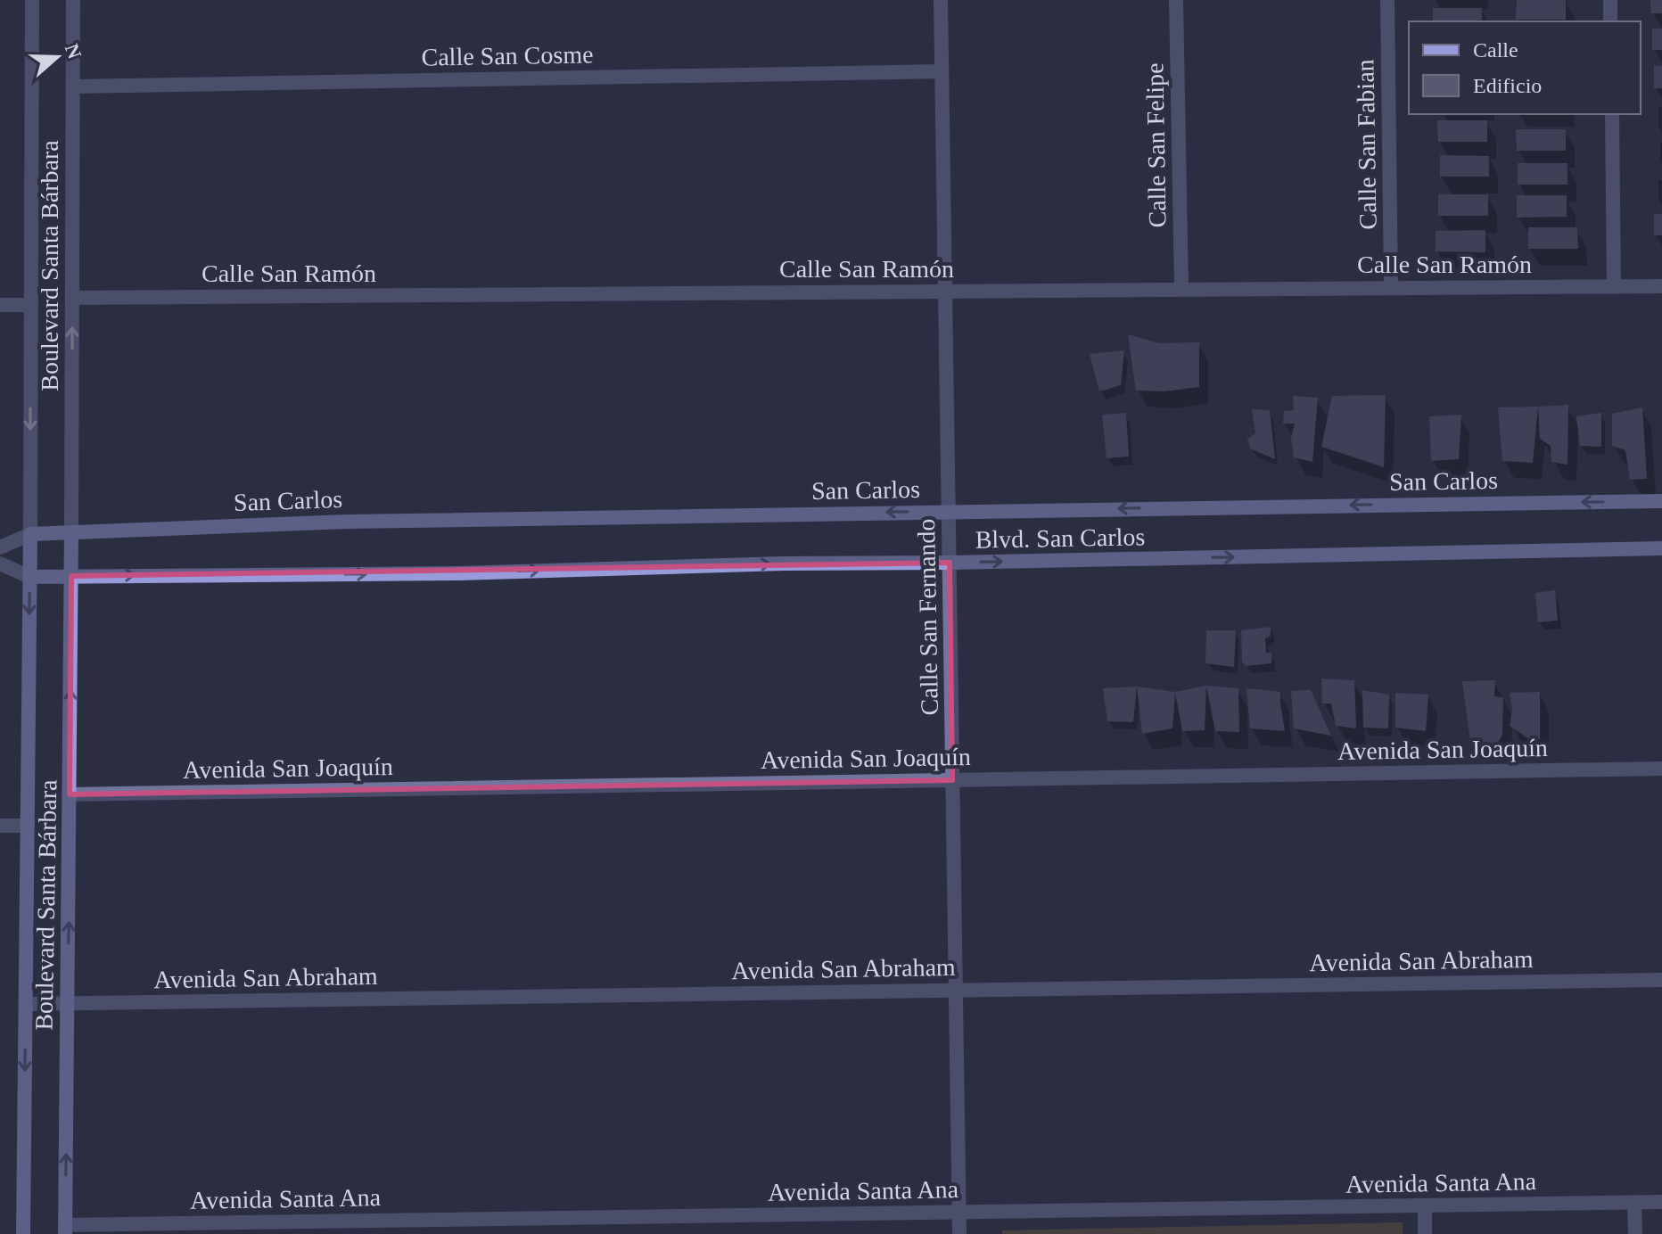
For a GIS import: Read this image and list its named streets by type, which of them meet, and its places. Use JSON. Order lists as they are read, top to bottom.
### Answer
{
  "streets": {
    "main road": ["Boulevard Santa Bárbara", "San Carlos", "Blvd. San Carlos"],
    "street": [
      "Calle San Cosme",
      "Calle San Fabian",
      "Calle San Felipe",
      "Calle San Ramón",
      "Calle San Fernando",
      "Avenida San Joaquín",
      "Avenida San Abraham",
      "Avenida Santa Ana"
    ]
  },
  "crossings": [
    ["Calle San Cosme", "Boulevard Santa Bárbara"],
    ["Calle San Cosme", "Calle San Fernando"],
    ["Calle San Fabian", "Calle San Ramón"],
    ["Calle San Felipe", "Calle San Ramón"],
    ["Calle San Ramón", "Boulevard Santa Bárbara"],
    ["Calle San Ramón", "Calle San Fernando"],
    ["Boulevard Santa Bárbara", "San Carlos"],
    ["Boulevard Santa Bárbara", "Blvd. San Carlos"],
    ["Boulevard Santa Bárbara", "Avenida San Joaquín"],
    ["Boulevard Santa Bárbara", "Avenida San Abraham"],
    ["Boulevard Santa Bárbara", "Avenida Santa Ana"],
    ["San Carlos", "Calle San Fernando"],
    ["Blvd. San Carlos", "Calle San Fernando"],
    ["Calle San Fernando", "Avenida San Joaquín"],
    ["Calle San Fernando", "Avenida San Abraham"],
    ["Calle San Fernando", "Avenida Santa Ana"]
  ],
  "one_way": ["San Carlos", "Blvd. San Carlos"],
  "legend": ["Calle", "Edificio"],
  "north": "right"
}
